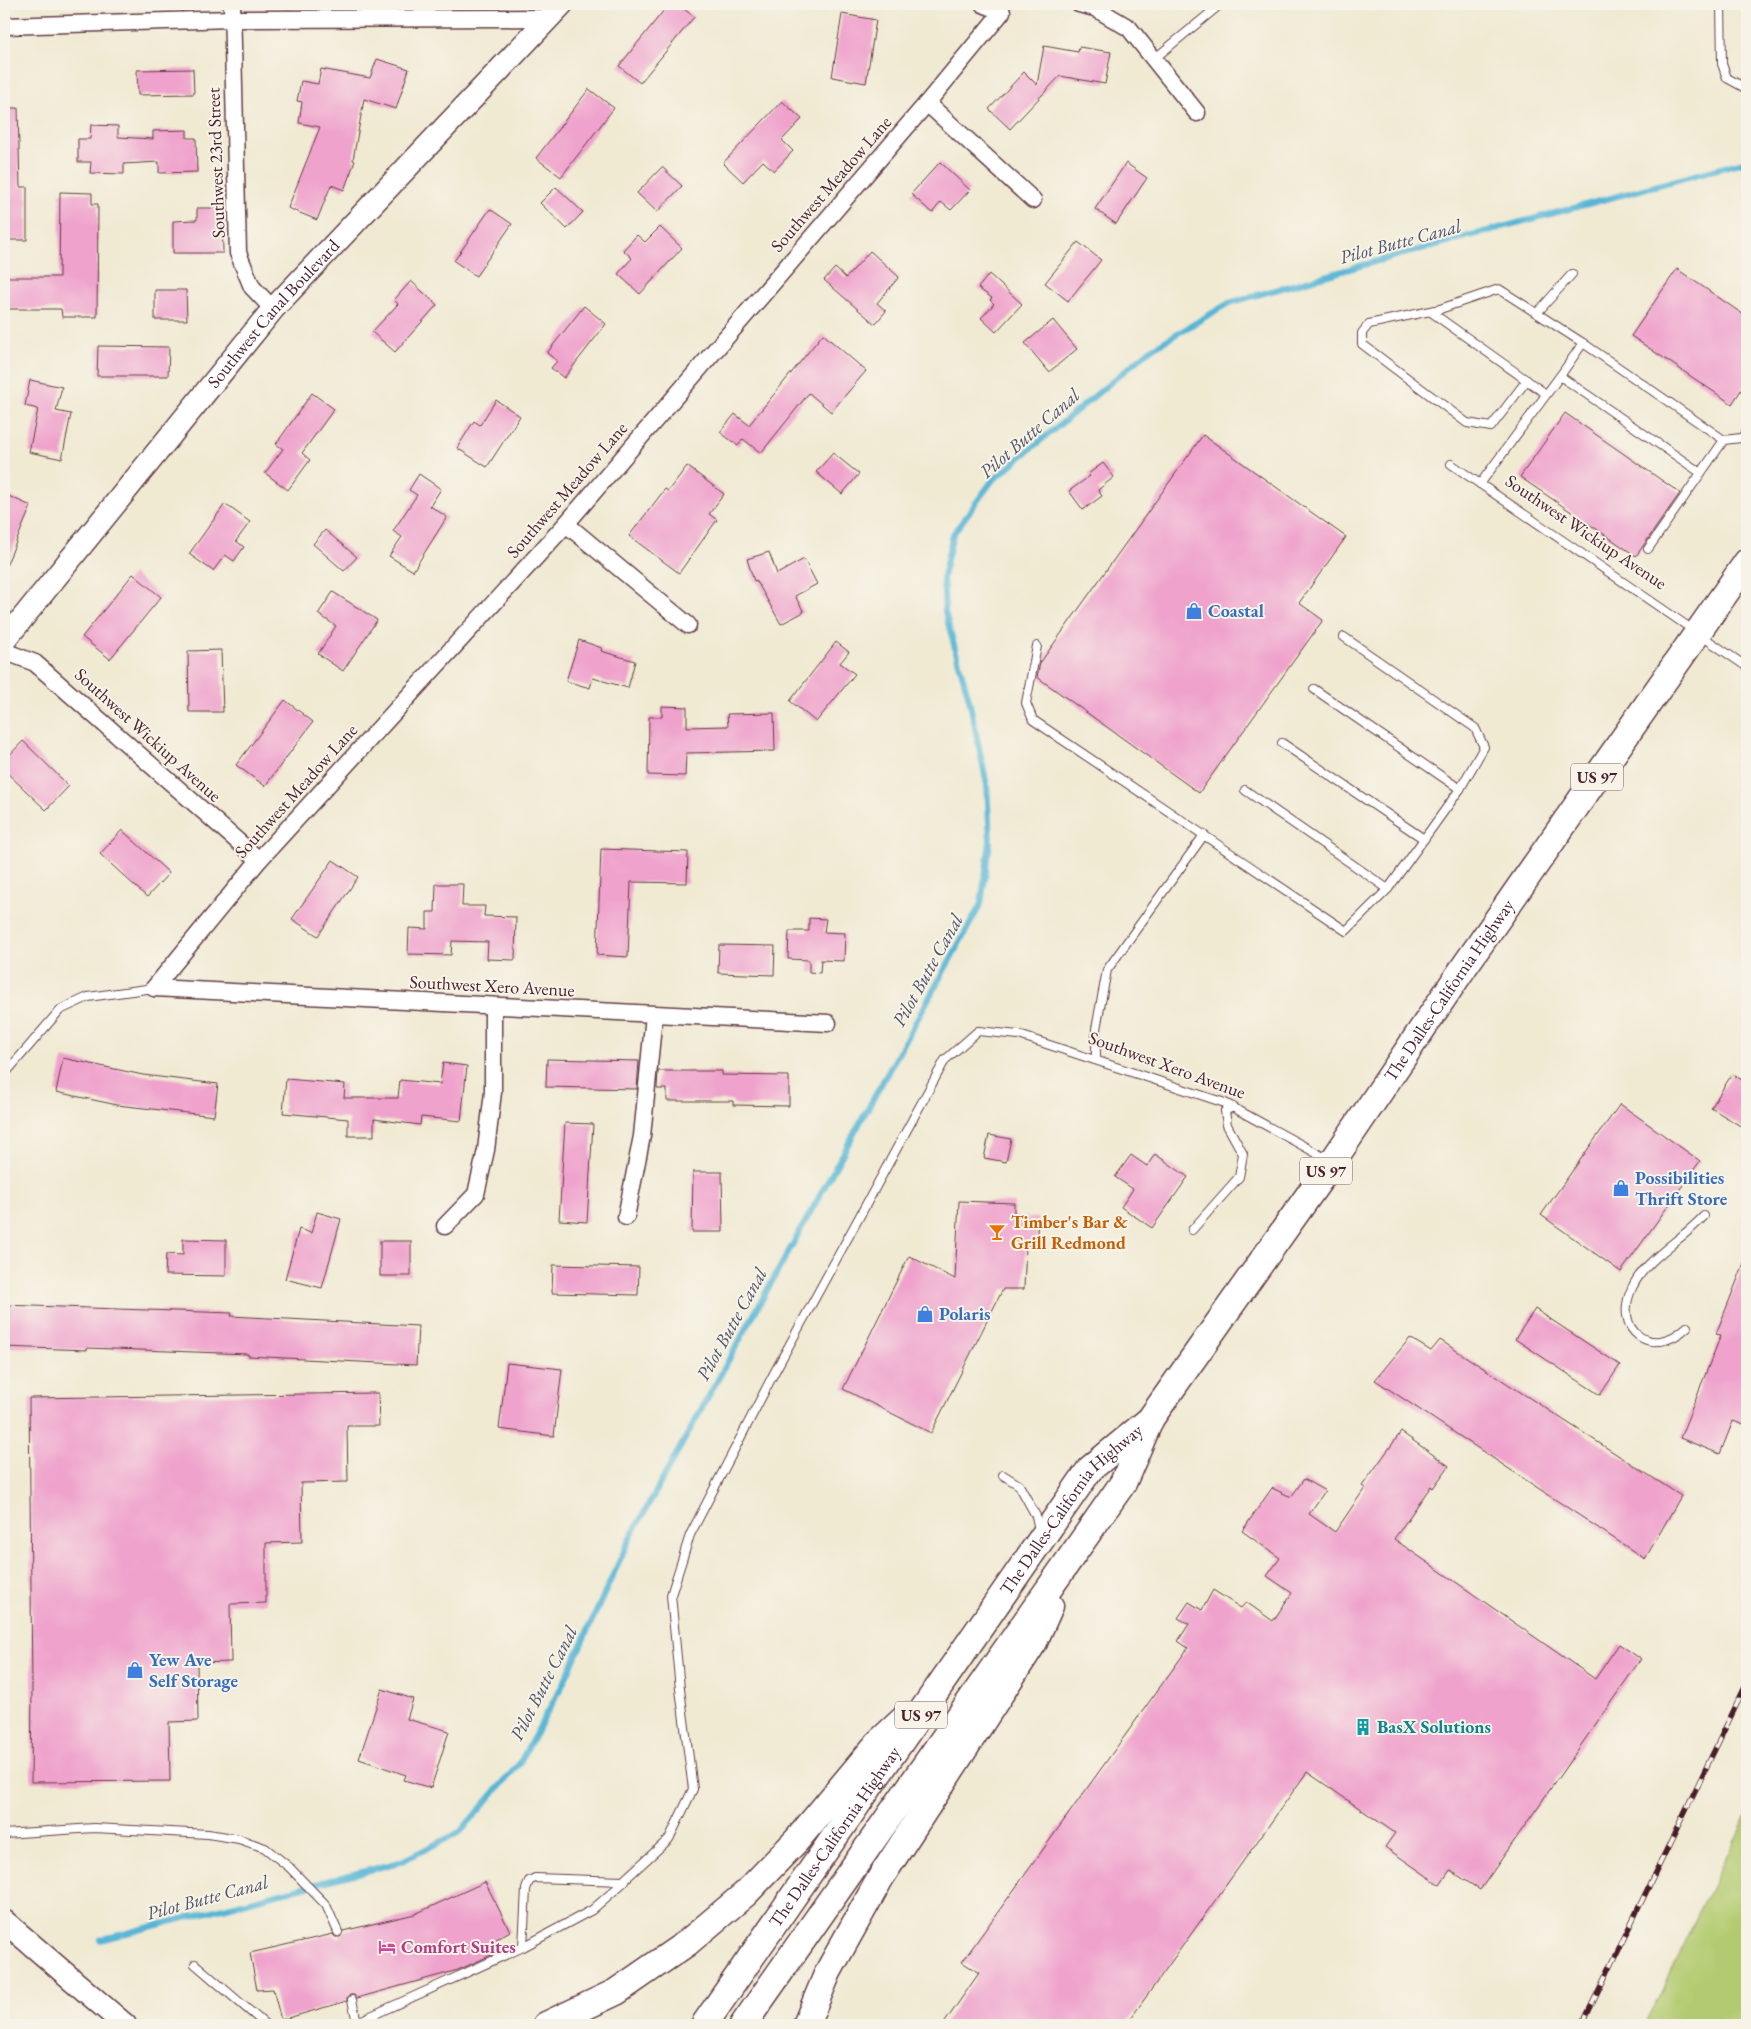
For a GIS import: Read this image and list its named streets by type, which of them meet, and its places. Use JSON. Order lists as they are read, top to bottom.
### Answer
{
  "streets": {
    "highway": ["US 97", "The Dalles-California Highway"],
    "main road": ["Southwest Canal Boulevard"],
    "street": [
      "Southwest 23rd Street",
      "Southwest Meadow Lane",
      "Southwest Wickiup Avenue",
      "Southwest Xero Avenue"
    ]
  },
  "crossings": [
    ["Southwest 23rd Street", "Southwest Canal Boulevard"],
    ["Southwest Meadow Lane", "Southwest Wickiup Avenue"],
    ["Southwest Meadow Lane", "Southwest Xero Avenue"],
    ["Southwest Wickiup Avenue", "The Dalles-California Highway"],
    ["Southwest Xero Avenue", "The Dalles-California Highway"]
  ],
  "water": ["Pilot Butte Canal"],
  "places": {
    "shop": [
      "Coastal",
      "Possibilities Thrift Store",
      "Polaris",
      "Yew Ave Self Storage"
    ],
    "bar": ["Timber's Bar & Grill Redmond"],
    "building": ["BasX Solutions"],
    "hotel": ["Comfort Suites"]
  }
}
